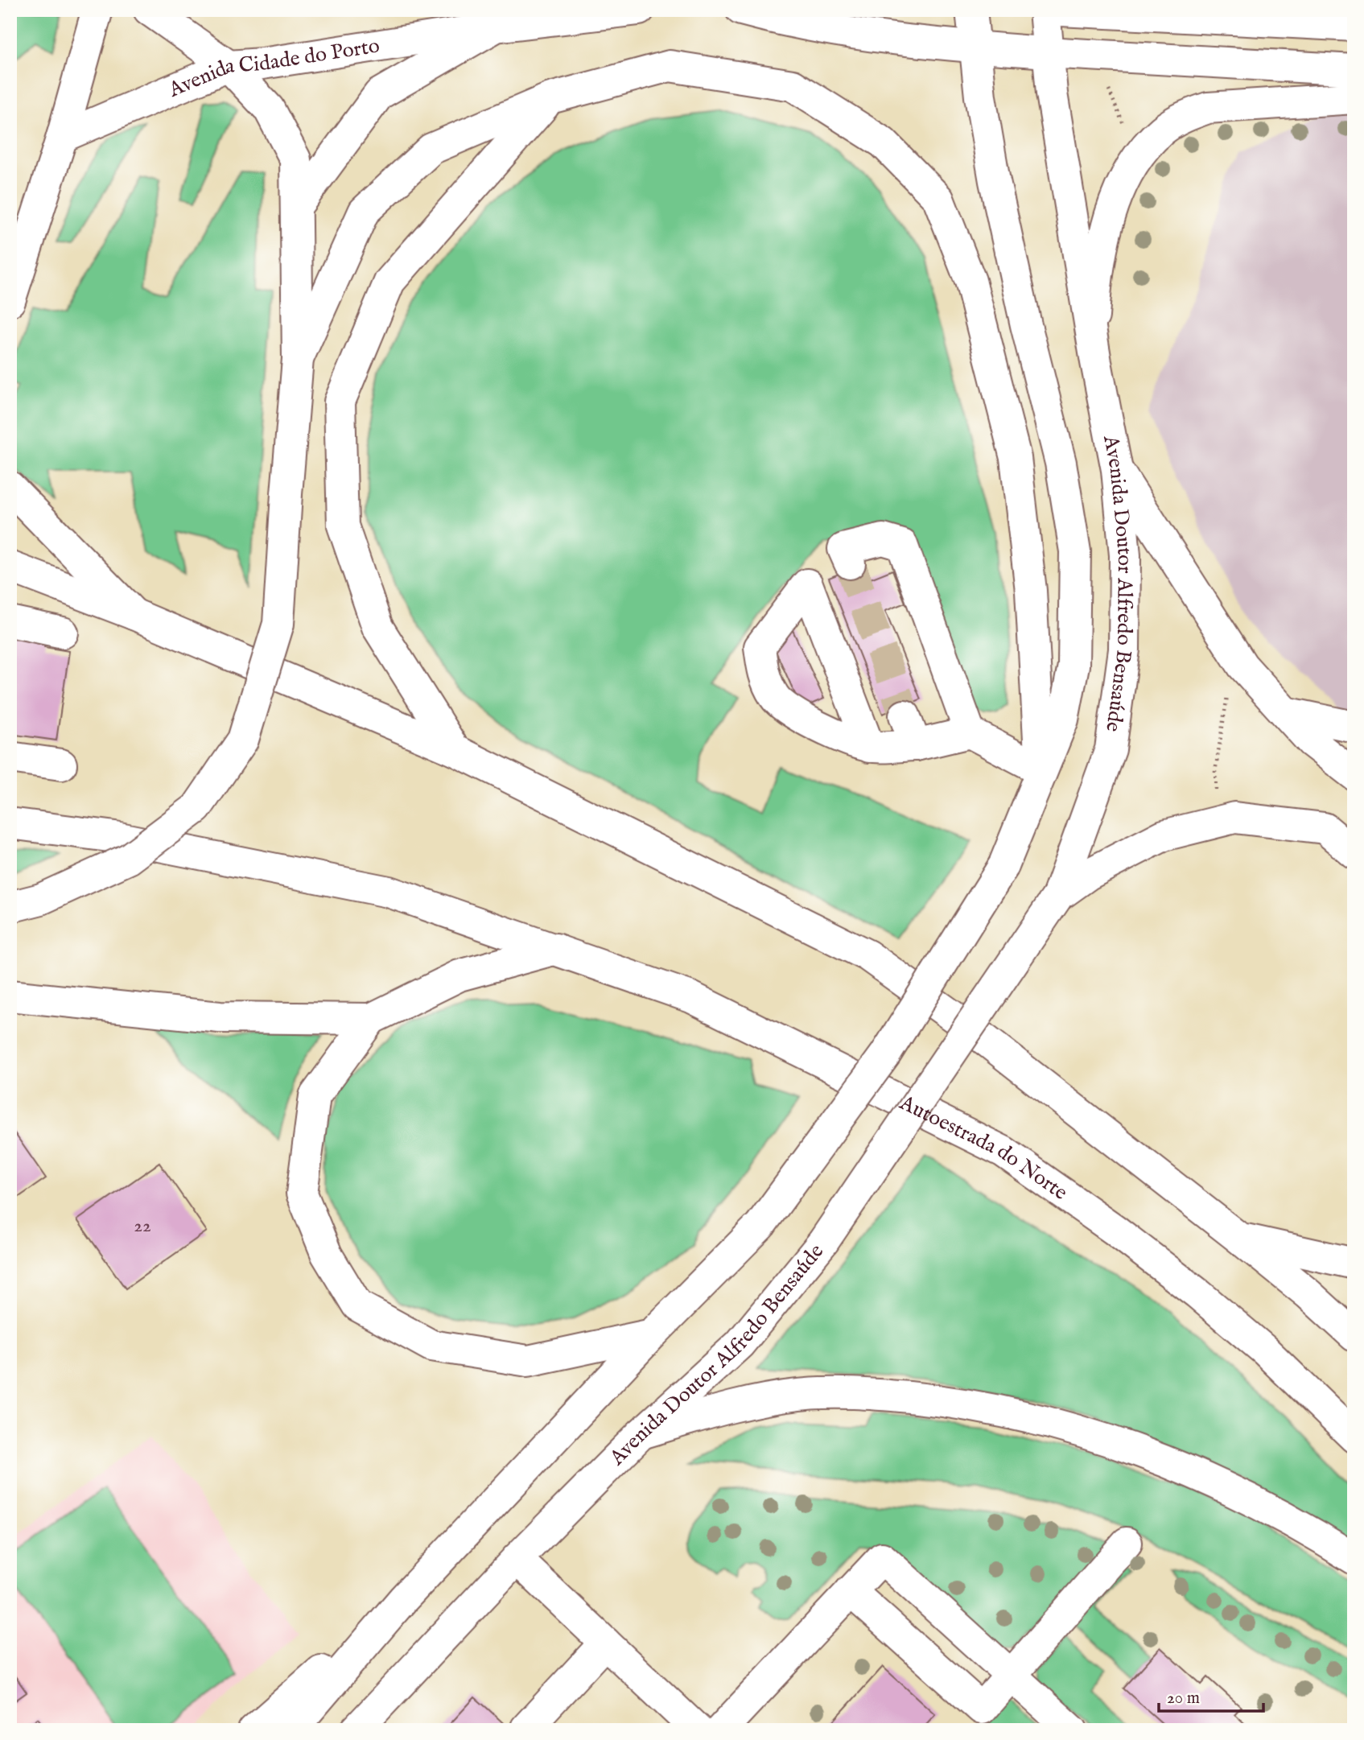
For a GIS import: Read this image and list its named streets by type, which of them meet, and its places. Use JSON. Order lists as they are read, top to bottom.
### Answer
{
  "streets": {
    "main road": ["Avenida Cidade do Porto", "Avenida Doutor Alfredo Bensaúde", "Autoestrada do Norte"]
  },
  "house_numbers": ["22"],
  "scale_bar": "20 m"
}
